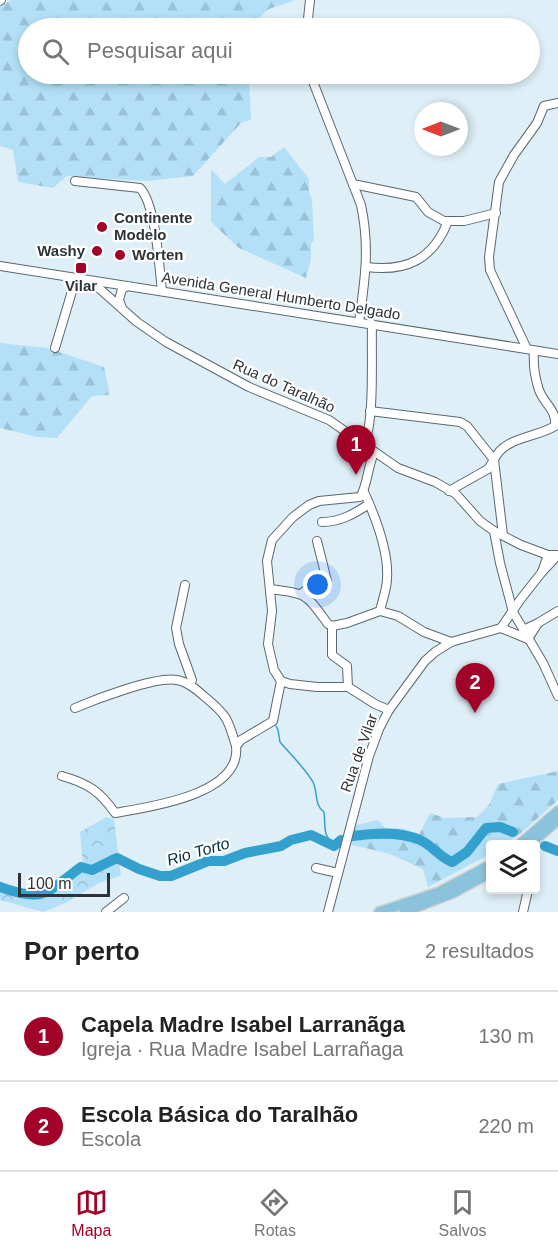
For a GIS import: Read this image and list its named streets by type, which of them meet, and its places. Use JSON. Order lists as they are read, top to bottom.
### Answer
{
  "streets": {
    "street": ["Avenida General Humberto Delgado", "Rua do Taralhão", "Rua de Vilar"]
  },
  "crossings": [
    ["Avenida General Humberto Delgado", "Rua do Taralhão"]
  ],
  "water": ["Rio Torto"],
  "places": {
    "other": ["Continente Modelo", "Washy", "Worten"],
    "transit": ["Vilar"]
  },
  "scale_bar": "100 m",
  "north": "left",
  "page": {
    "search": "Pesquisar aqui",
    "pins": ["1", "2"],
    "scale": "100 m",
    "heading": ["Por perto", "2 resultados"],
    "list": [
      {
        "mark": "1",
        "name": "Capela Madre Isabel Larranãga",
        "note": "Igreja · Rua Madre Isabel Larrañaga",
        "value": "130 m"
      },
      {
        "mark": "2",
        "name": "Escola Básica do Taralhão",
        "note": "Escola",
        "value": "220 m"
      }
    ],
    "nav": ["Mapa", "Rotas", "Salvos"]
  }
}
